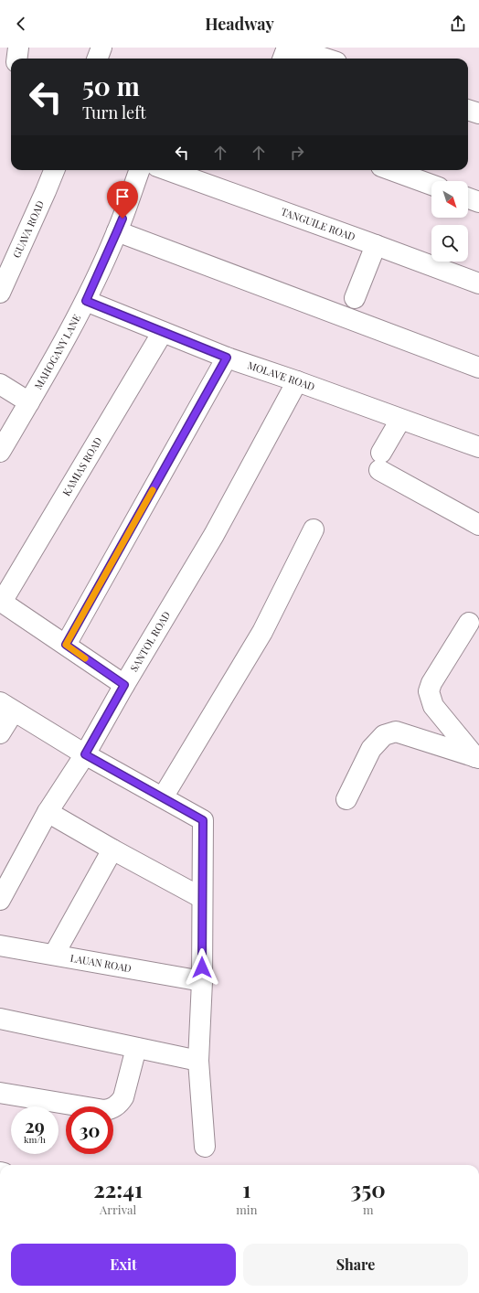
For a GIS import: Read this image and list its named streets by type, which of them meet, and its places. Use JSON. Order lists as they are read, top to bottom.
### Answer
{
  "streets": {
    "street": [
      "TANGUILE ROAD",
      "GUAVA ROAD",
      "MAHOGANY LANE",
      "MOLAVE ROAD",
      "KAMIAS ROAD",
      "SANTOL ROAD",
      "LAUAN ROAD"
    ]
  },
  "crossings": [
    ["MAHOGANY LANE", "MOLAVE ROAD"],
    ["MOLAVE ROAD", "KAMIAS ROAD"],
    ["MOLAVE ROAD", "SANTOL ROAD"]
  ],
  "north": "bottom right",
  "page": {
    "header": "Headway",
    "turn": ["50 m", "Turn left"],
    "speed": "29 km/h",
    "limit": "30",
    "eta": [
      "22:41",
      "Arrival",
      "1",
      "min",
      "350",
      "m"
    ],
    "buttons": ["Exit", "Share"]
  }
}
